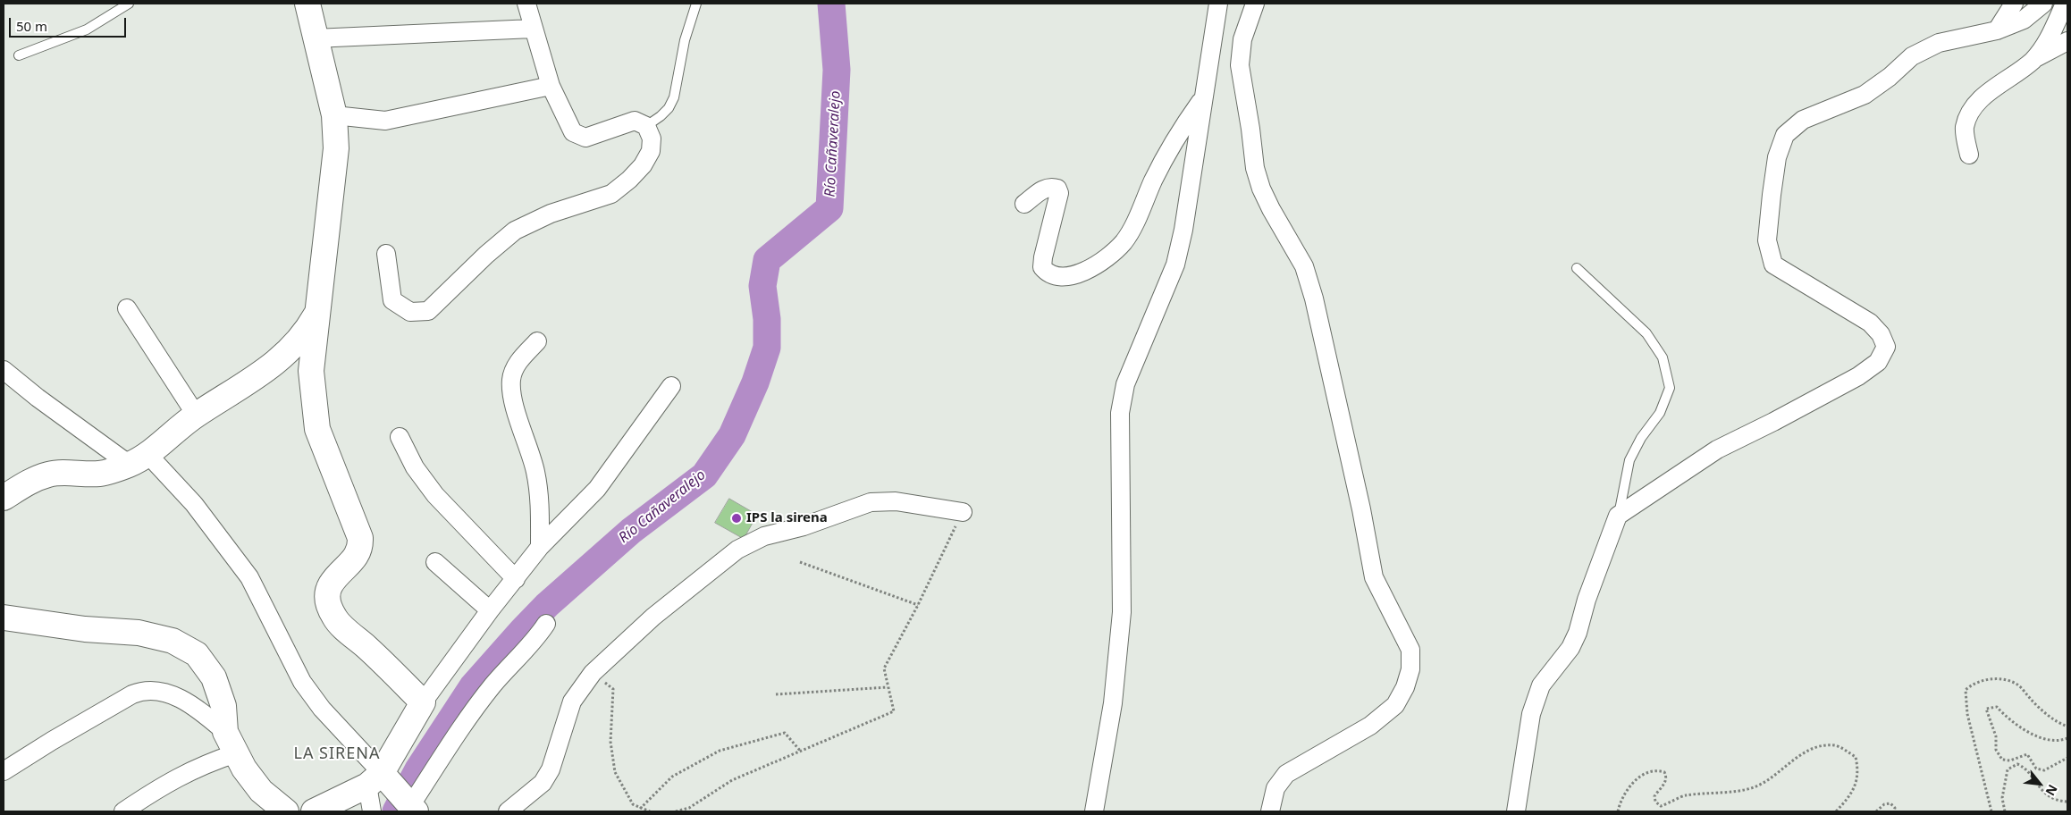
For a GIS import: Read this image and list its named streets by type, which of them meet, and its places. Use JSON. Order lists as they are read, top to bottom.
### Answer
{
  "districts": ["LA SIRENA"],
  "water": ["Río Cañaveralejo"],
  "places": ["IPS la sirena"],
  "scale_bar": "50 m",
  "north": "bottom right"
}
